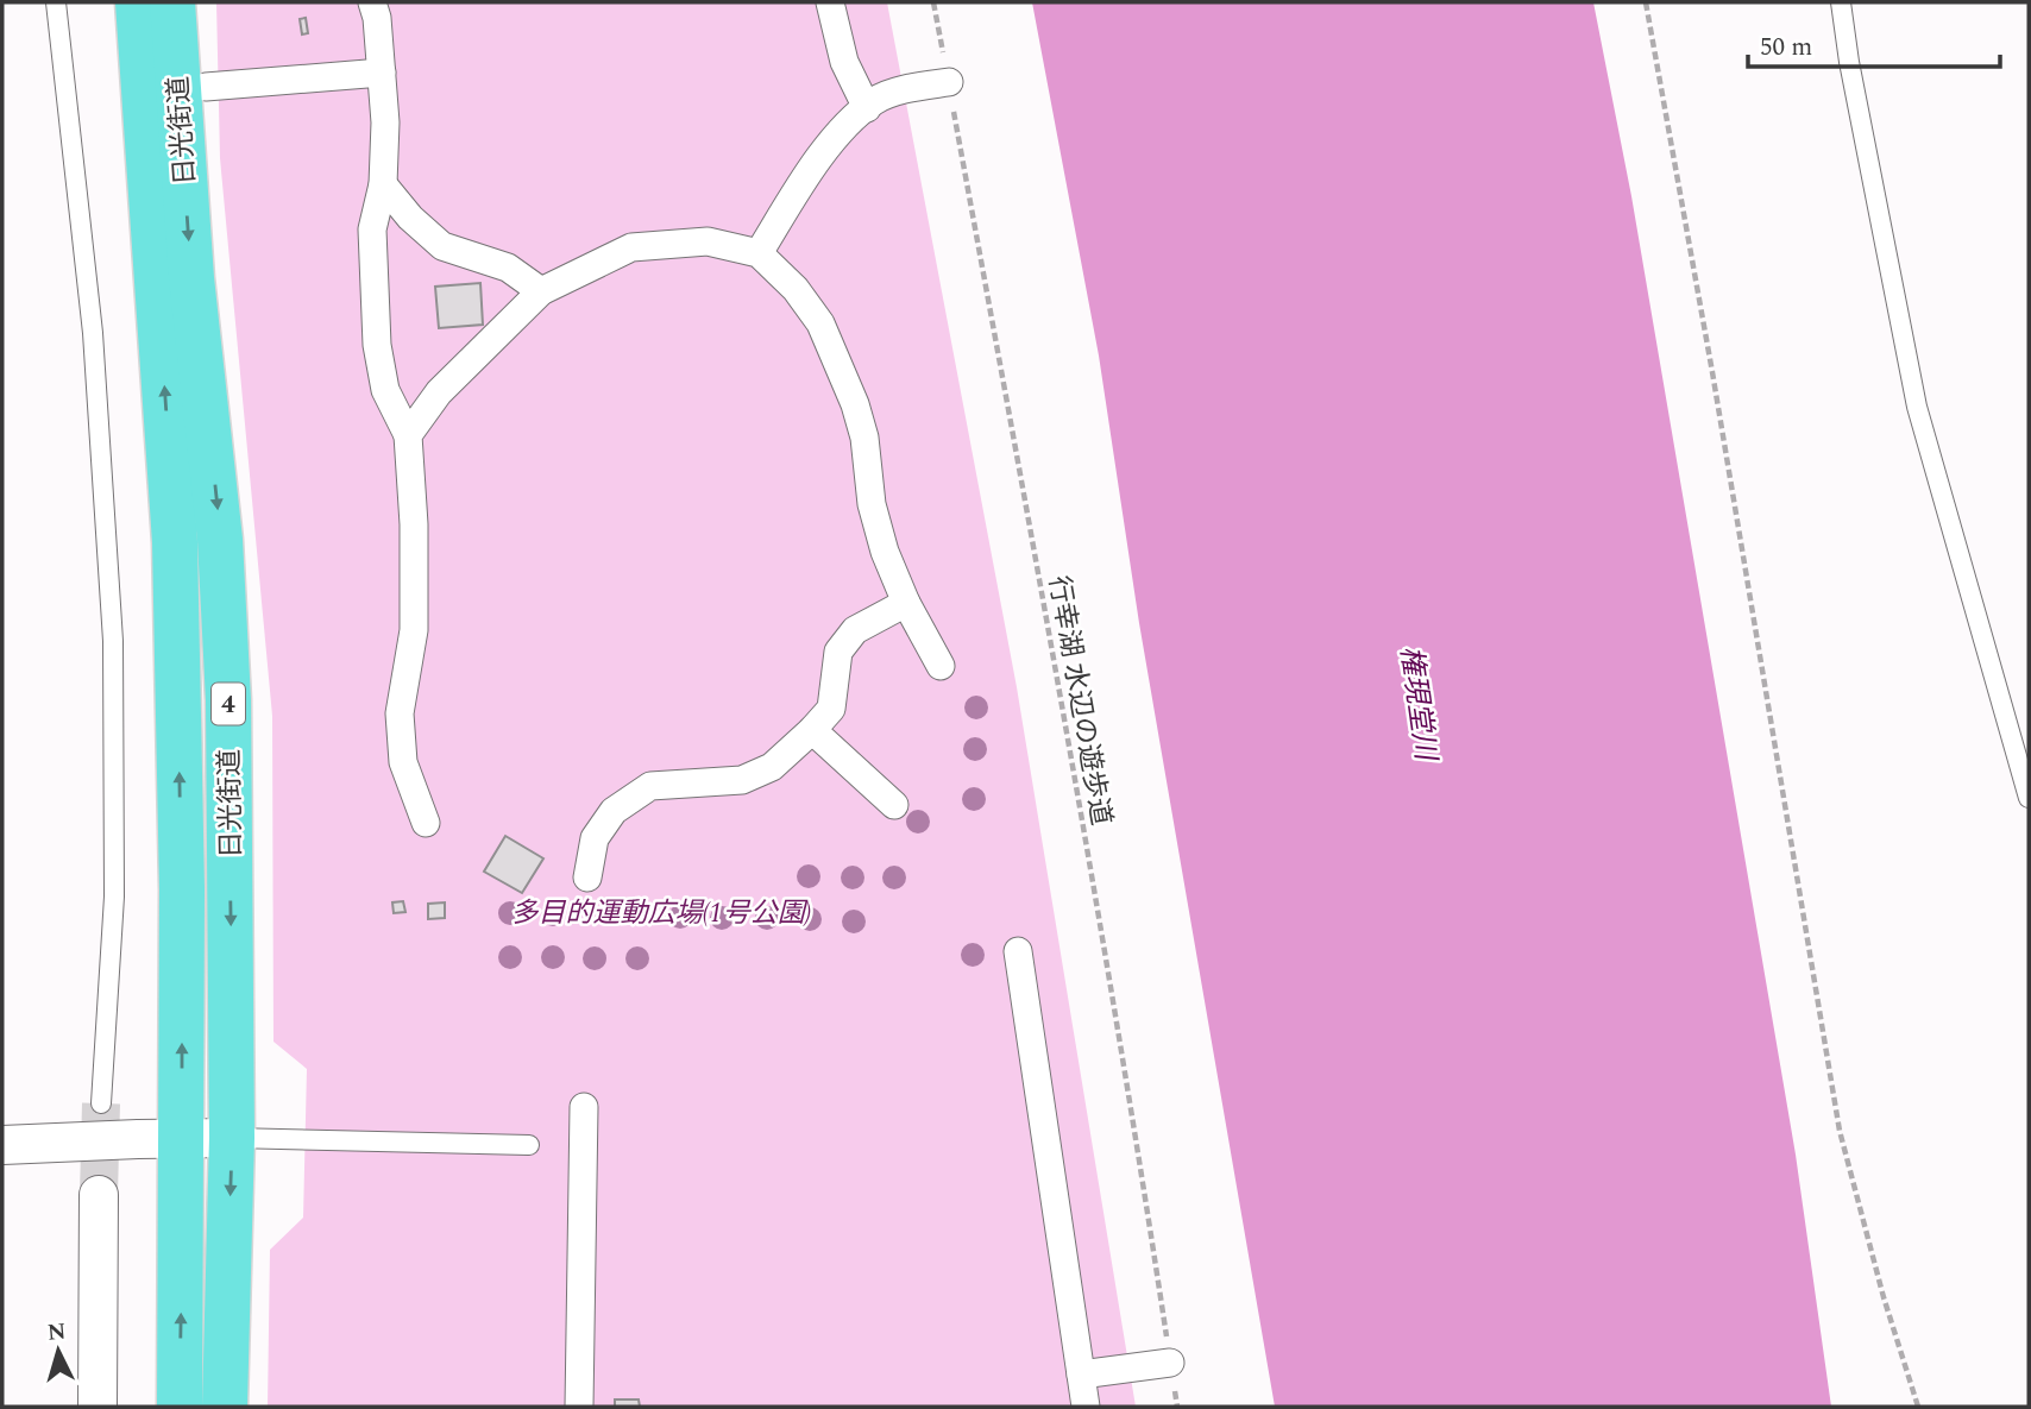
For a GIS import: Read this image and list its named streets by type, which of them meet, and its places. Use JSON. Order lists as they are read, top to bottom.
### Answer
{
  "streets": {
    "highway": ["日光街道", "4"],
    "path": ["行幸湖 水辺の遊歩道"]
  },
  "water": ["権現堂川"],
  "parks": ["多目的運動広場(1号公園)"],
  "scale_bar": "50 m",
  "north": "top"
}
